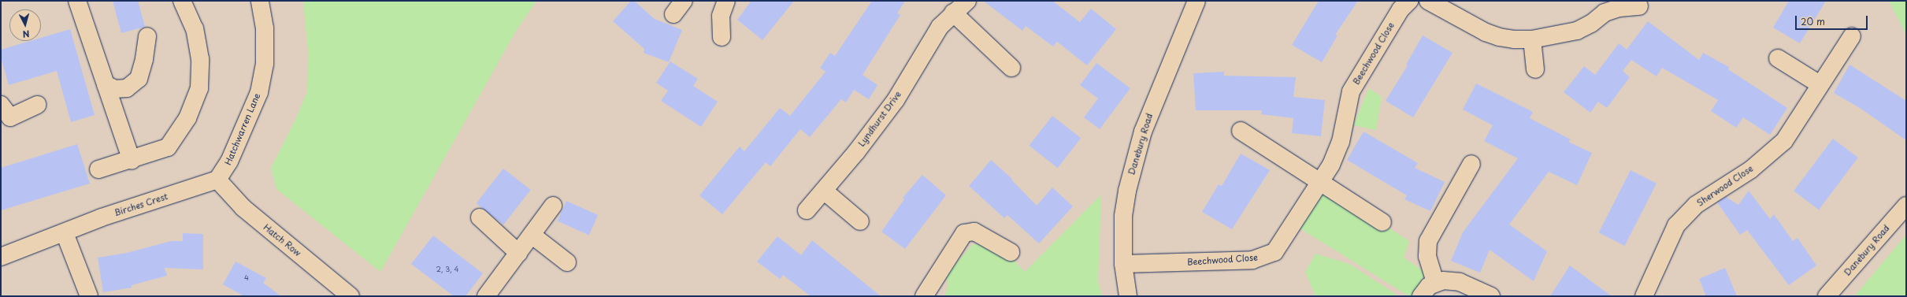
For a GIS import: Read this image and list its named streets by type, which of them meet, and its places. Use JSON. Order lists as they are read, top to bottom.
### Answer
{
  "streets": {
    "street": [
      "Beechwood Close",
      "Lyndhurst Drive",
      "Hatchwarren Lane",
      "Danebury Road",
      "Sherwood Close",
      "Birches Crest",
      "Hatch Row"
    ]
  },
  "crossings": [
    ["Beechwood Close", "Danebury Road"],
    ["Hatchwarren Lane", "Birches Crest"],
    ["Hatchwarren Lane", "Hatch Row"],
    ["Birches Crest", "Hatch Row"]
  ],
  "house_numbers": ["2, 3, 4", "4"],
  "scale_bar": "20 m",
  "north": "bottom"
}
